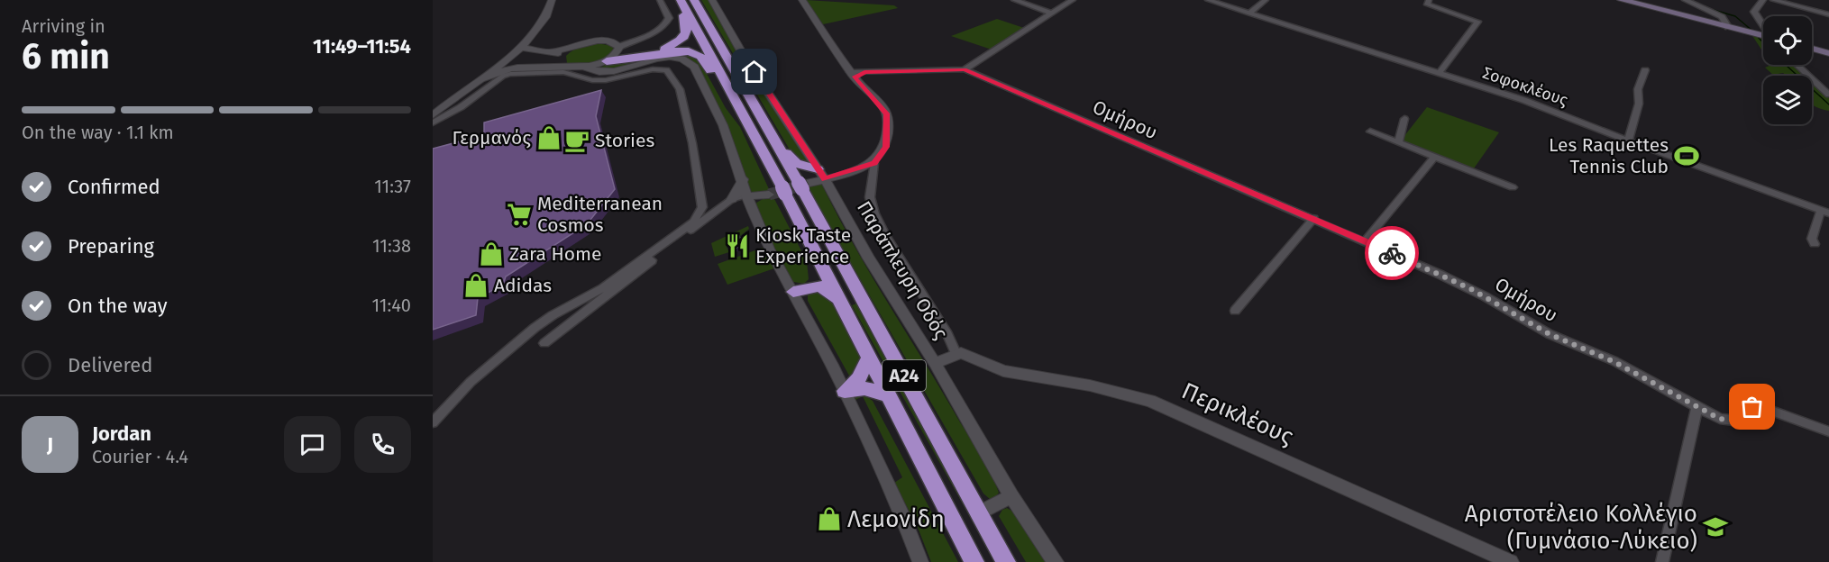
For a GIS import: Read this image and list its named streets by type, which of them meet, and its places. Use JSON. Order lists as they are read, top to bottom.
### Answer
{
  "streets": {
    "highway": ["Α24"],
    "street": [
      "Σοφοκλέους",
      "Ομήρου",
      "Παράπλευρη Οδός",
      "Περικλέους"
    ]
  },
  "places": {
    "shop": [
      "Γερμανός",
      "Zara Home",
      "Adidas",
      "Λεμονίδη"
    ],
    "cafe": ["Stories"],
    "sports": ["Les Raquettes Tennis Club"],
    "supermarket": ["Mediterranean Cosmos"],
    "restaurant": ["Kiosk Taste Experience"],
    "school or university": ["Αριστοτέλειο Κολλέγιο (Γυμνάσιο-Λύκειο)"]
  },
  "page": {
    "heading": ["6 min", "Arriving in", "11:49–11:54"],
    "panel": ["Jordan", "Courier · 4.4"],
    "bar": "On the way · 1.1 km",
    "list": [
      ["Confirmed", "11:37"],
      ["Preparing", "11:38"],
      ["On the way", "11:40"],
      "Delivered"
    ],
    "round": "J"
  }
}
